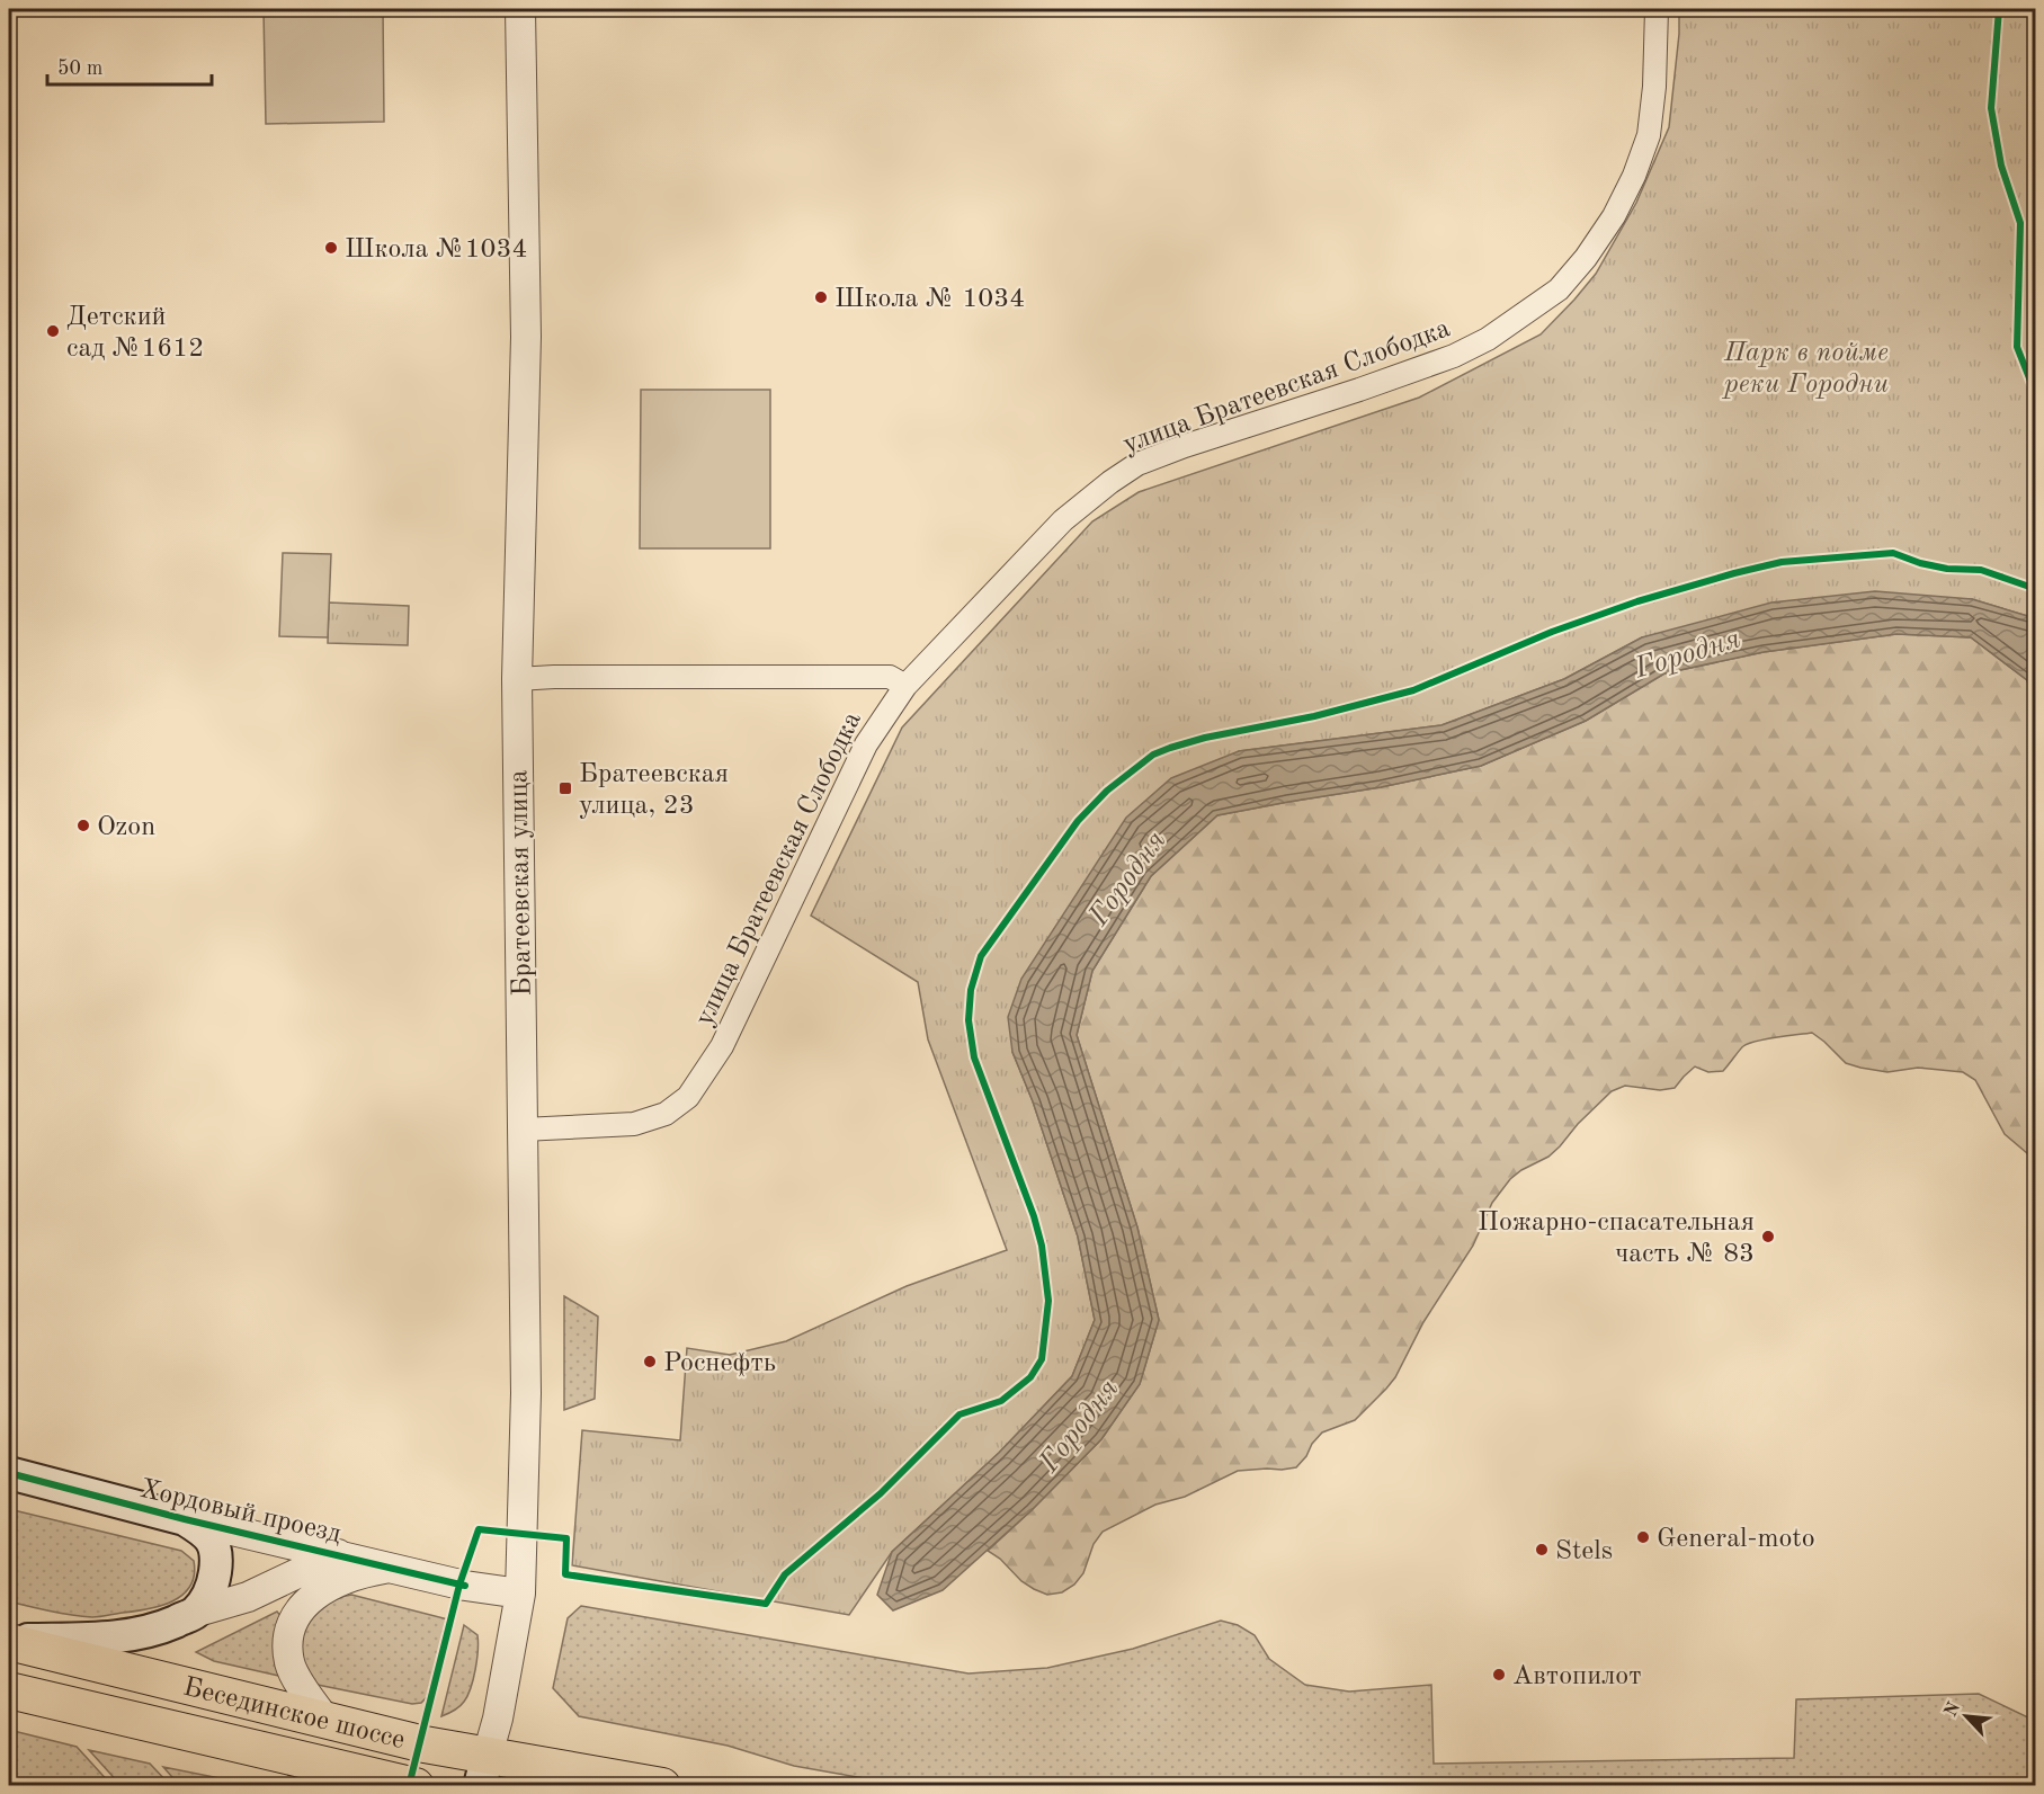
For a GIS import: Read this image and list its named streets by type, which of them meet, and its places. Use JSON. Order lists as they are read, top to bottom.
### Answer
{
  "streets": {
    "main road": ["Хордовый проезд", "Бесединское шоссе"],
    "street": ["улица Братеевская Слободка", "Братеевская улица"]
  },
  "crossings": [
    ["улица Братеевская Слободка", "Братеевская улица"],
    ["Братеевская улица", "Хордовый проезд"],
    ["Братеевская улица", "Бесединское шоссе"]
  ],
  "water": ["Городня"],
  "parks": ["Парк в пойме реки Городни"],
  "places": {
    "other": [
      "Школа №1034",
      "Школа № 1034",
      "Детский сад №1612",
      "Ozon",
      "Пожарно-спасательная часть № 83",
      "Роснефть",
      "General-moto",
      "Stels",
      "Автопилот"
    ],
    "transit": ["Братеевская улица, 23"]
  },
  "scale_bar": "50 m",
  "north": "top left"
}
